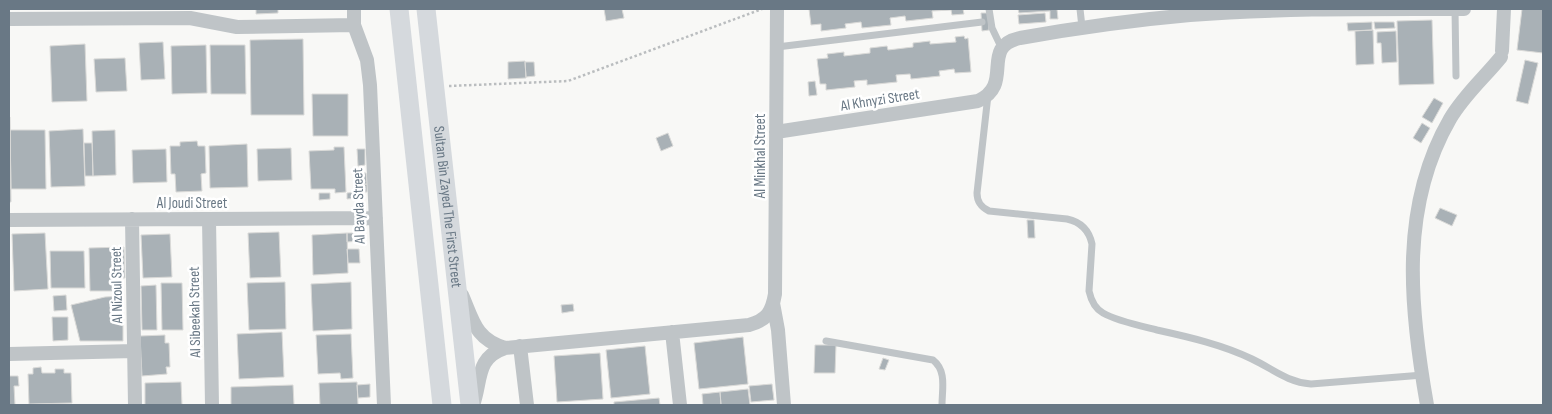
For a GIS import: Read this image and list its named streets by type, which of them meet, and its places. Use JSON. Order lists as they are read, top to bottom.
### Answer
{
  "streets": {
    "main road": ["Sultan Bin Zayed The First Street"],
    "street": [
      "Al Khnyzi Street",
      "Al Minkhal Street",
      "Al Joudi Street",
      "Al Bayda Street",
      "Al Nizoul Street",
      "Al Sibeekah Street"
    ]
  },
  "crossings": [
    ["Al Khnyzi Street", "Al Minkhal Street"],
    ["Al Joudi Street", "Al Bayda Street"],
    ["Al Joudi Street", "Al Nizoul Street"],
    ["Al Joudi Street", "Al Sibeekah Street"]
  ]
}
